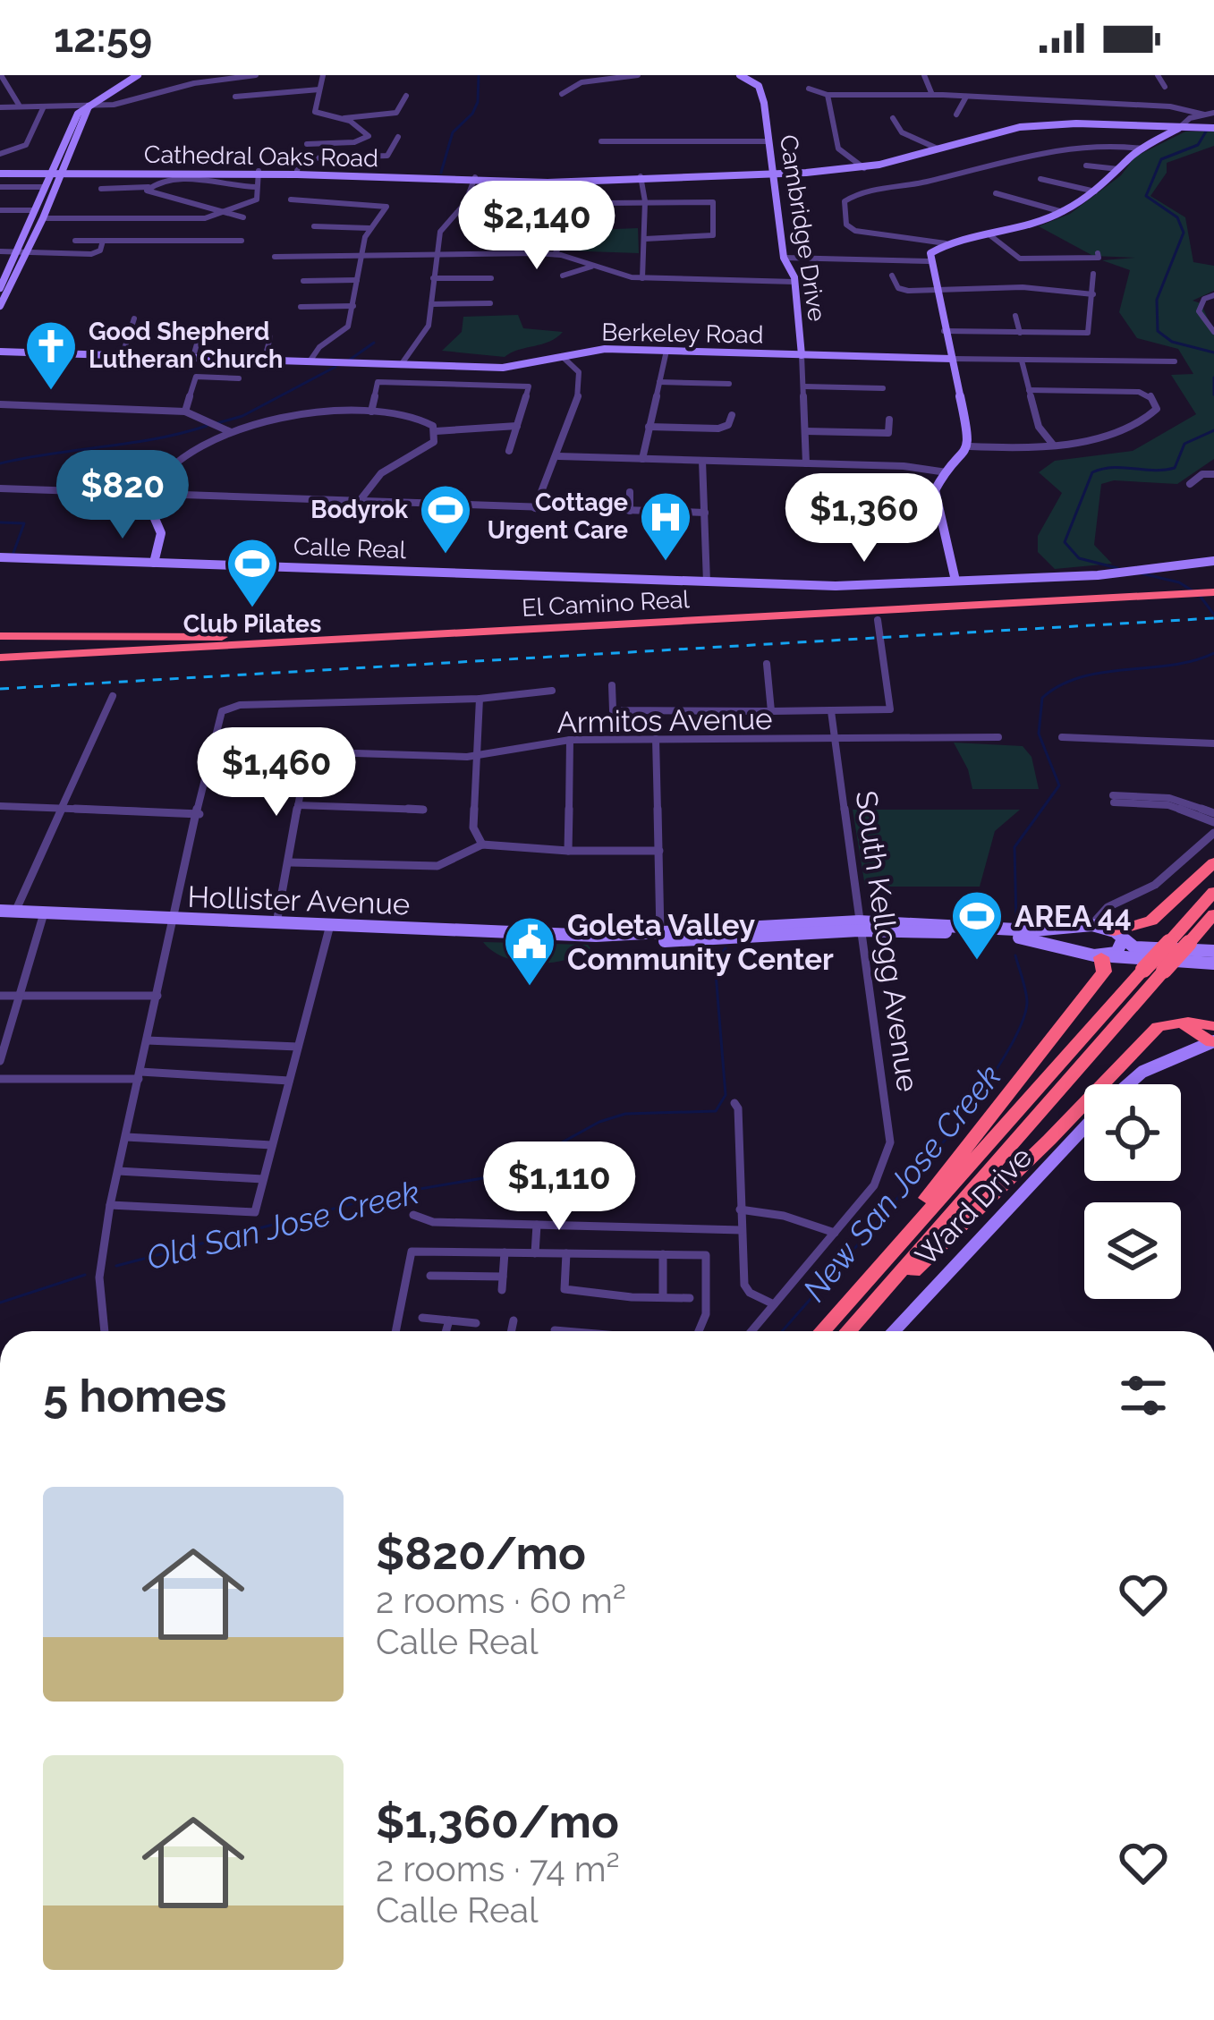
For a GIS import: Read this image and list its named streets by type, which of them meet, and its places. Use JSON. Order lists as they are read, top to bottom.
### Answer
{
  "streets": {
    "highway": ["El Camino Real"],
    "main road": [
      "Cathedral Oaks Road",
      "Cambridge Drive",
      "Berkeley Road",
      "Calle Real",
      "Hollister Avenue",
      "Ward Drive"
    ],
    "street": ["Armitos Avenue", "South Kellogg Avenue"]
  },
  "crossings": [
    ["Cathedral Oaks Road", "Cambridge Drive"],
    ["Cambridge Drive", "Berkeley Road"],
    ["Armitos Avenue", "South Kellogg Avenue"],
    ["Hollister Avenue", "South Kellogg Avenue"]
  ],
  "water": ["New San Jose Creek", "Old San Jose Creek"],
  "places": {
    "church": ["Good Shepherd Lutheran Church"],
    "sports": ["Bodyrok", "Club Pilates", "AREA 44"],
    "hospital": ["Cottage Urgent Care"],
    "public building": ["Goleta Valley Community Center"]
  },
  "page": {
    "status": "12:59",
    "price": [
      "$2,140",
      "$820",
      "$1,360",
      "$1,460",
      "$1,110"
    ],
    "heading": "5 homes",
    "list": [
      {
        "name": "$820/mo",
        "note": "2 rooms · 60 m² · Calle Real"
      },
      {
        "name": "$1,360/mo",
        "note": "2 rooms · 74 m² · Calle Real"
      }
    ]
  }
}
